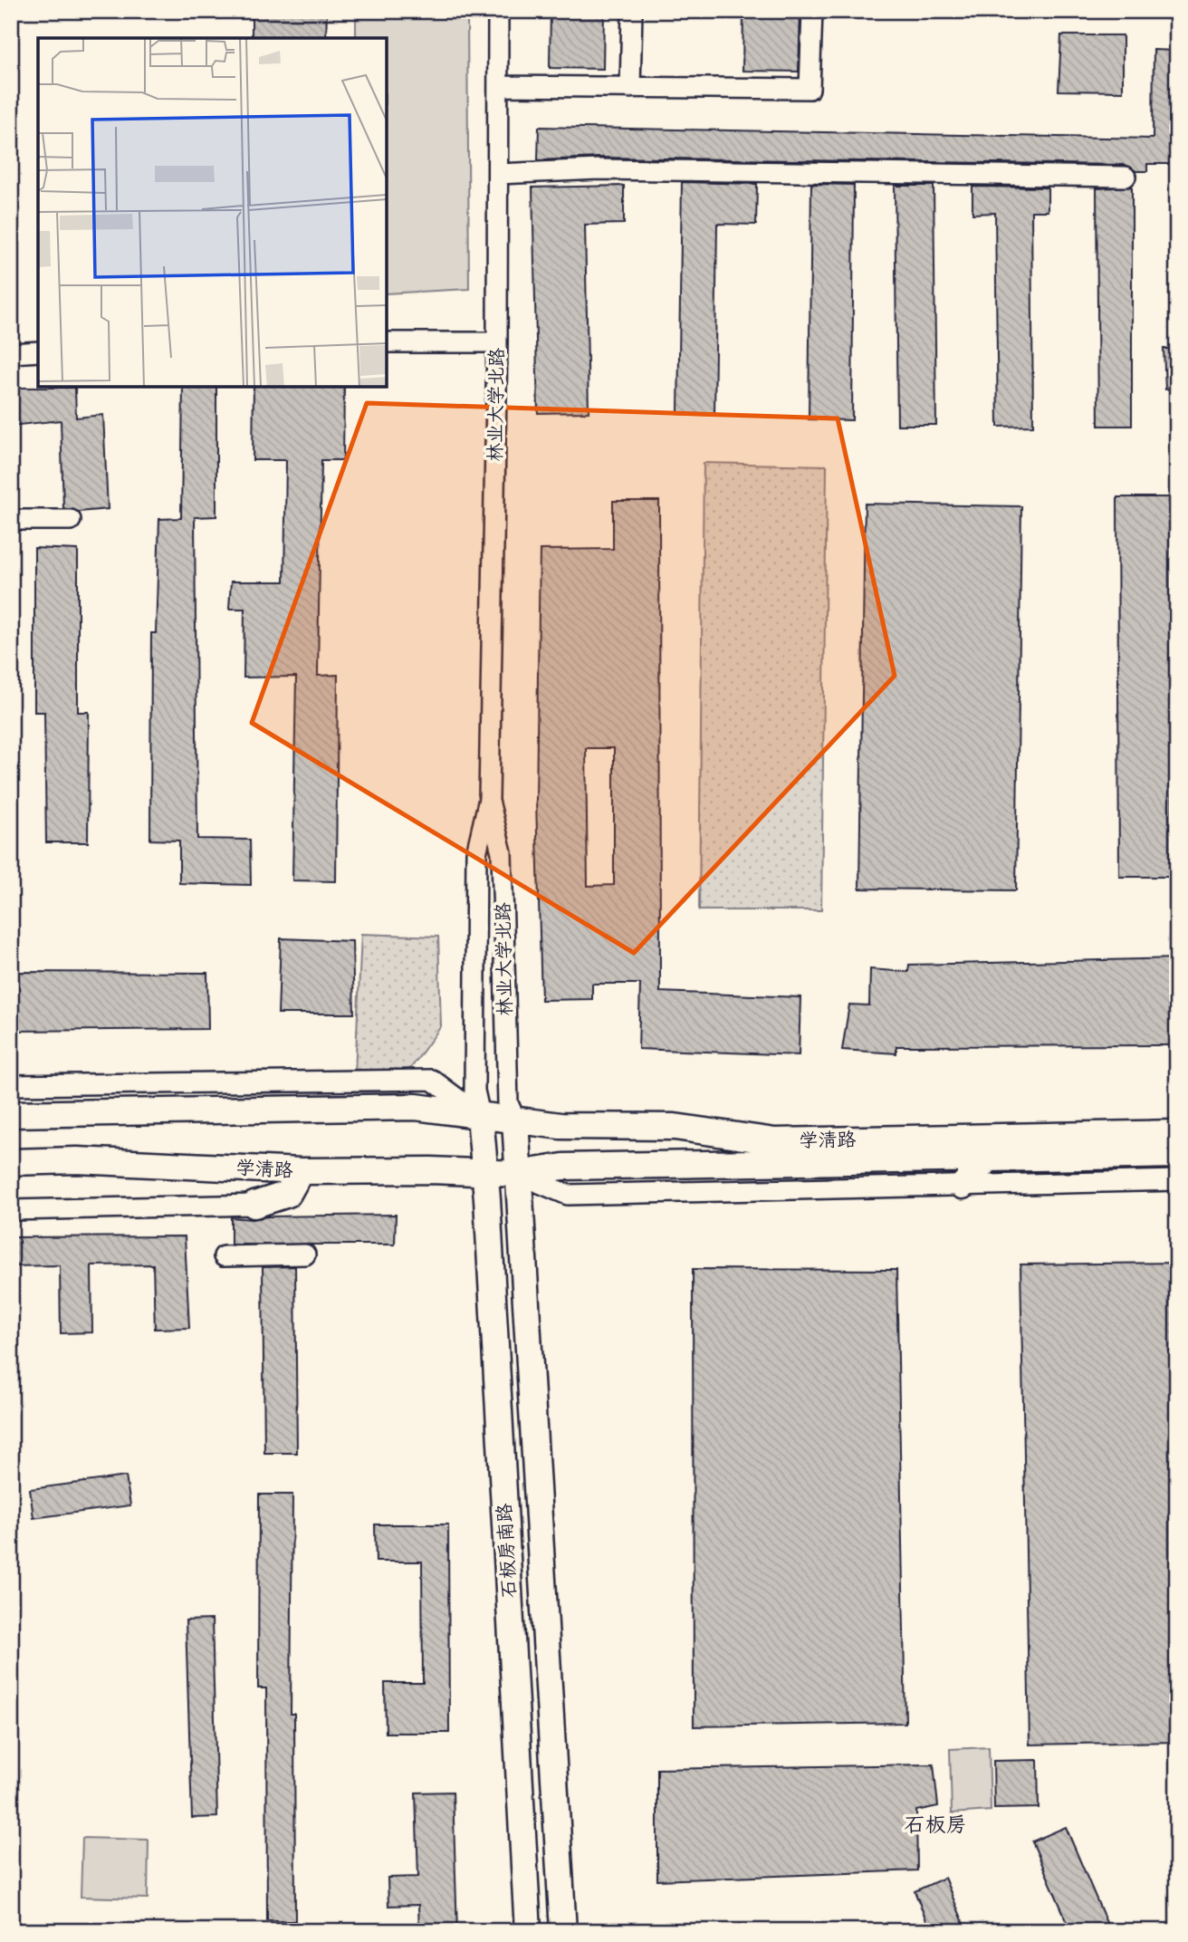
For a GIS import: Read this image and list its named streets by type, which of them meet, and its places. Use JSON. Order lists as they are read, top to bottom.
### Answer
{
  "streets": {
    "main road": ["学清路", "石板房南路"],
    "street": ["林业大学北路"]
  },
  "crossings": [
    ["林业大学北路", "学清路"],
    ["林业大学北路", "石板房南路"],
    ["学清路", "石板房南路"]
  ],
  "districts": ["石板房"]
}
